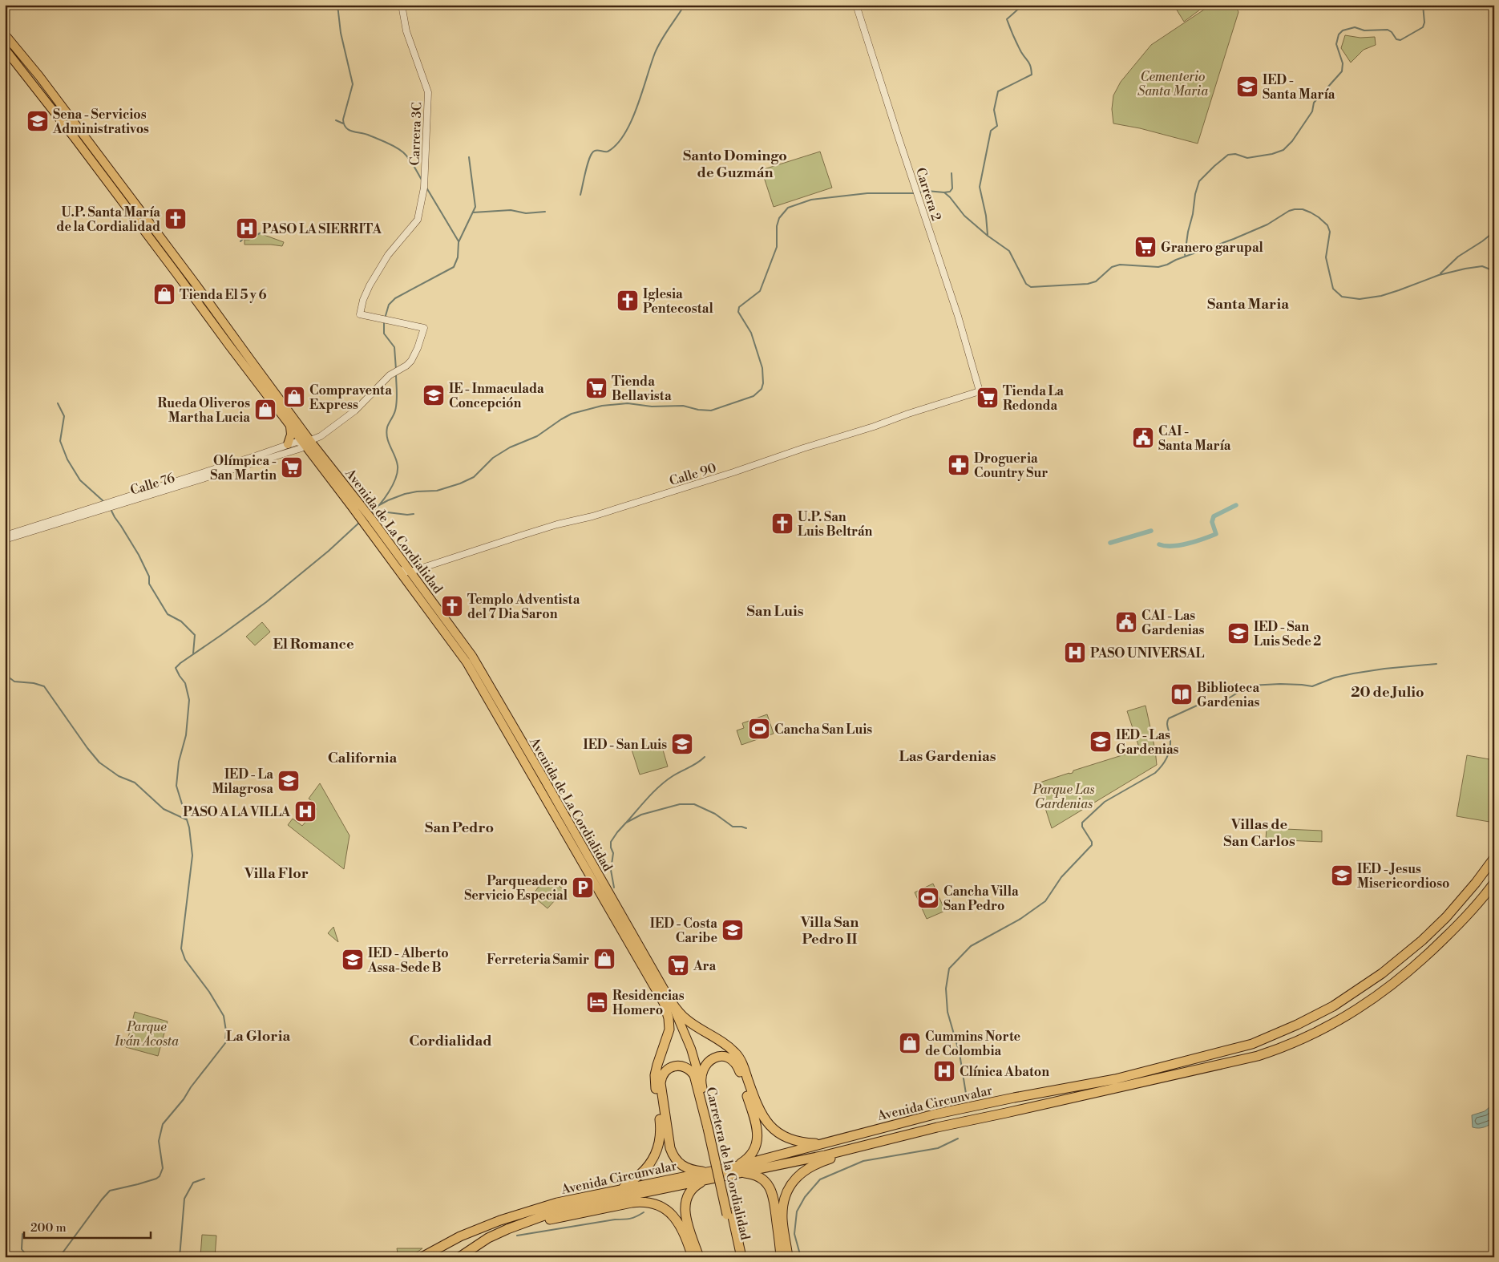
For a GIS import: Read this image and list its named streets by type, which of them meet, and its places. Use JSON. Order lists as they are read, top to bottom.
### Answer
{
  "streets": {
    "highway": ["Avenida Circunvalar", "Carretera de la Cordialidad"],
    "main road": ["Avenida de La Cordialidad"],
    "street": [
      "Carrera 3C",
      "Carrera 2",
      "Calle 90",
      "Calle 76"
    ]
  },
  "crossings": [
    ["Carrera 3C", "Calle 76"],
    ["Carrera 2", "Calle 90"],
    ["Calle 90", "Avenida de La Cordialidad"],
    ["Calle 76", "Avenida de La Cordialidad"],
    ["Avenida de La Cordialidad", "Carretera de la Cordialidad"]
  ],
  "districts": [
    "Santo Domingo de Guzmán",
    "Santa Maria",
    "San Luis",
    "El Romance",
    "20 de Julio",
    "Las Gardenias",
    "California",
    "Villas de San Carlos",
    "San Pedro",
    "Villa Flor",
    "Villa San Pedro II",
    "La Gloria",
    "Cordialidad"
  ],
  "parks": ["Cementerio Santa Maria", "Parque Las Gardenias", "Parque Iván Acosta"],
  "places": {
    "school or university": [
      "IED - Santa María",
      "Sena - Servicios Administrativos",
      "IE - Inmaculada Concepción",
      "IED - San Luis Sede 2",
      "IED - Las Gardenias",
      "IED - San Luis",
      "IED - La Milagrosa",
      "IED - Jesus Misericordioso",
      "IED - Costa Caribe",
      "IED - Alberto Assa-Sede B"
    ],
    "church": [
      "U.P. Santa María de la Cordialidad",
      "Iglesia Pentecostal",
      "U.P. San Luis Beltrán",
      "Templo Adventista del 7 Dia Saron"
    ],
    "hospital": [
      "PASO LA SIERRITA",
      "PASO UNIVERSAL",
      "PASO A LA VILLA",
      "Clínica Abaton"
    ],
    "supermarket": [
      "Granero garupal",
      "Tienda Bellavista",
      "Tienda La Redonda",
      "Olímpica - San Martin",
      "Ara"
    ],
    "shop": [
      "Tienda El 5 y 6",
      "Compraventa Express",
      "Rueda Oliveros Martha Lucia",
      "Ferreteria Samir",
      "Cummins Norte de Colombia"
    ],
    "public building": ["CAI - Santa María", "CAI - Las Gardenias"],
    "pharmacy": ["Drogueria Country Sur"],
    "library": ["Biblioteca Gardenias"],
    "sports": ["Cancha San Luis", "Cancha Villa San Pedro"],
    "parking": ["Parqueadero Servicio Especial"],
    "hotel": ["Residencias Homero"]
  },
  "scale_bar": "200 m"
}
